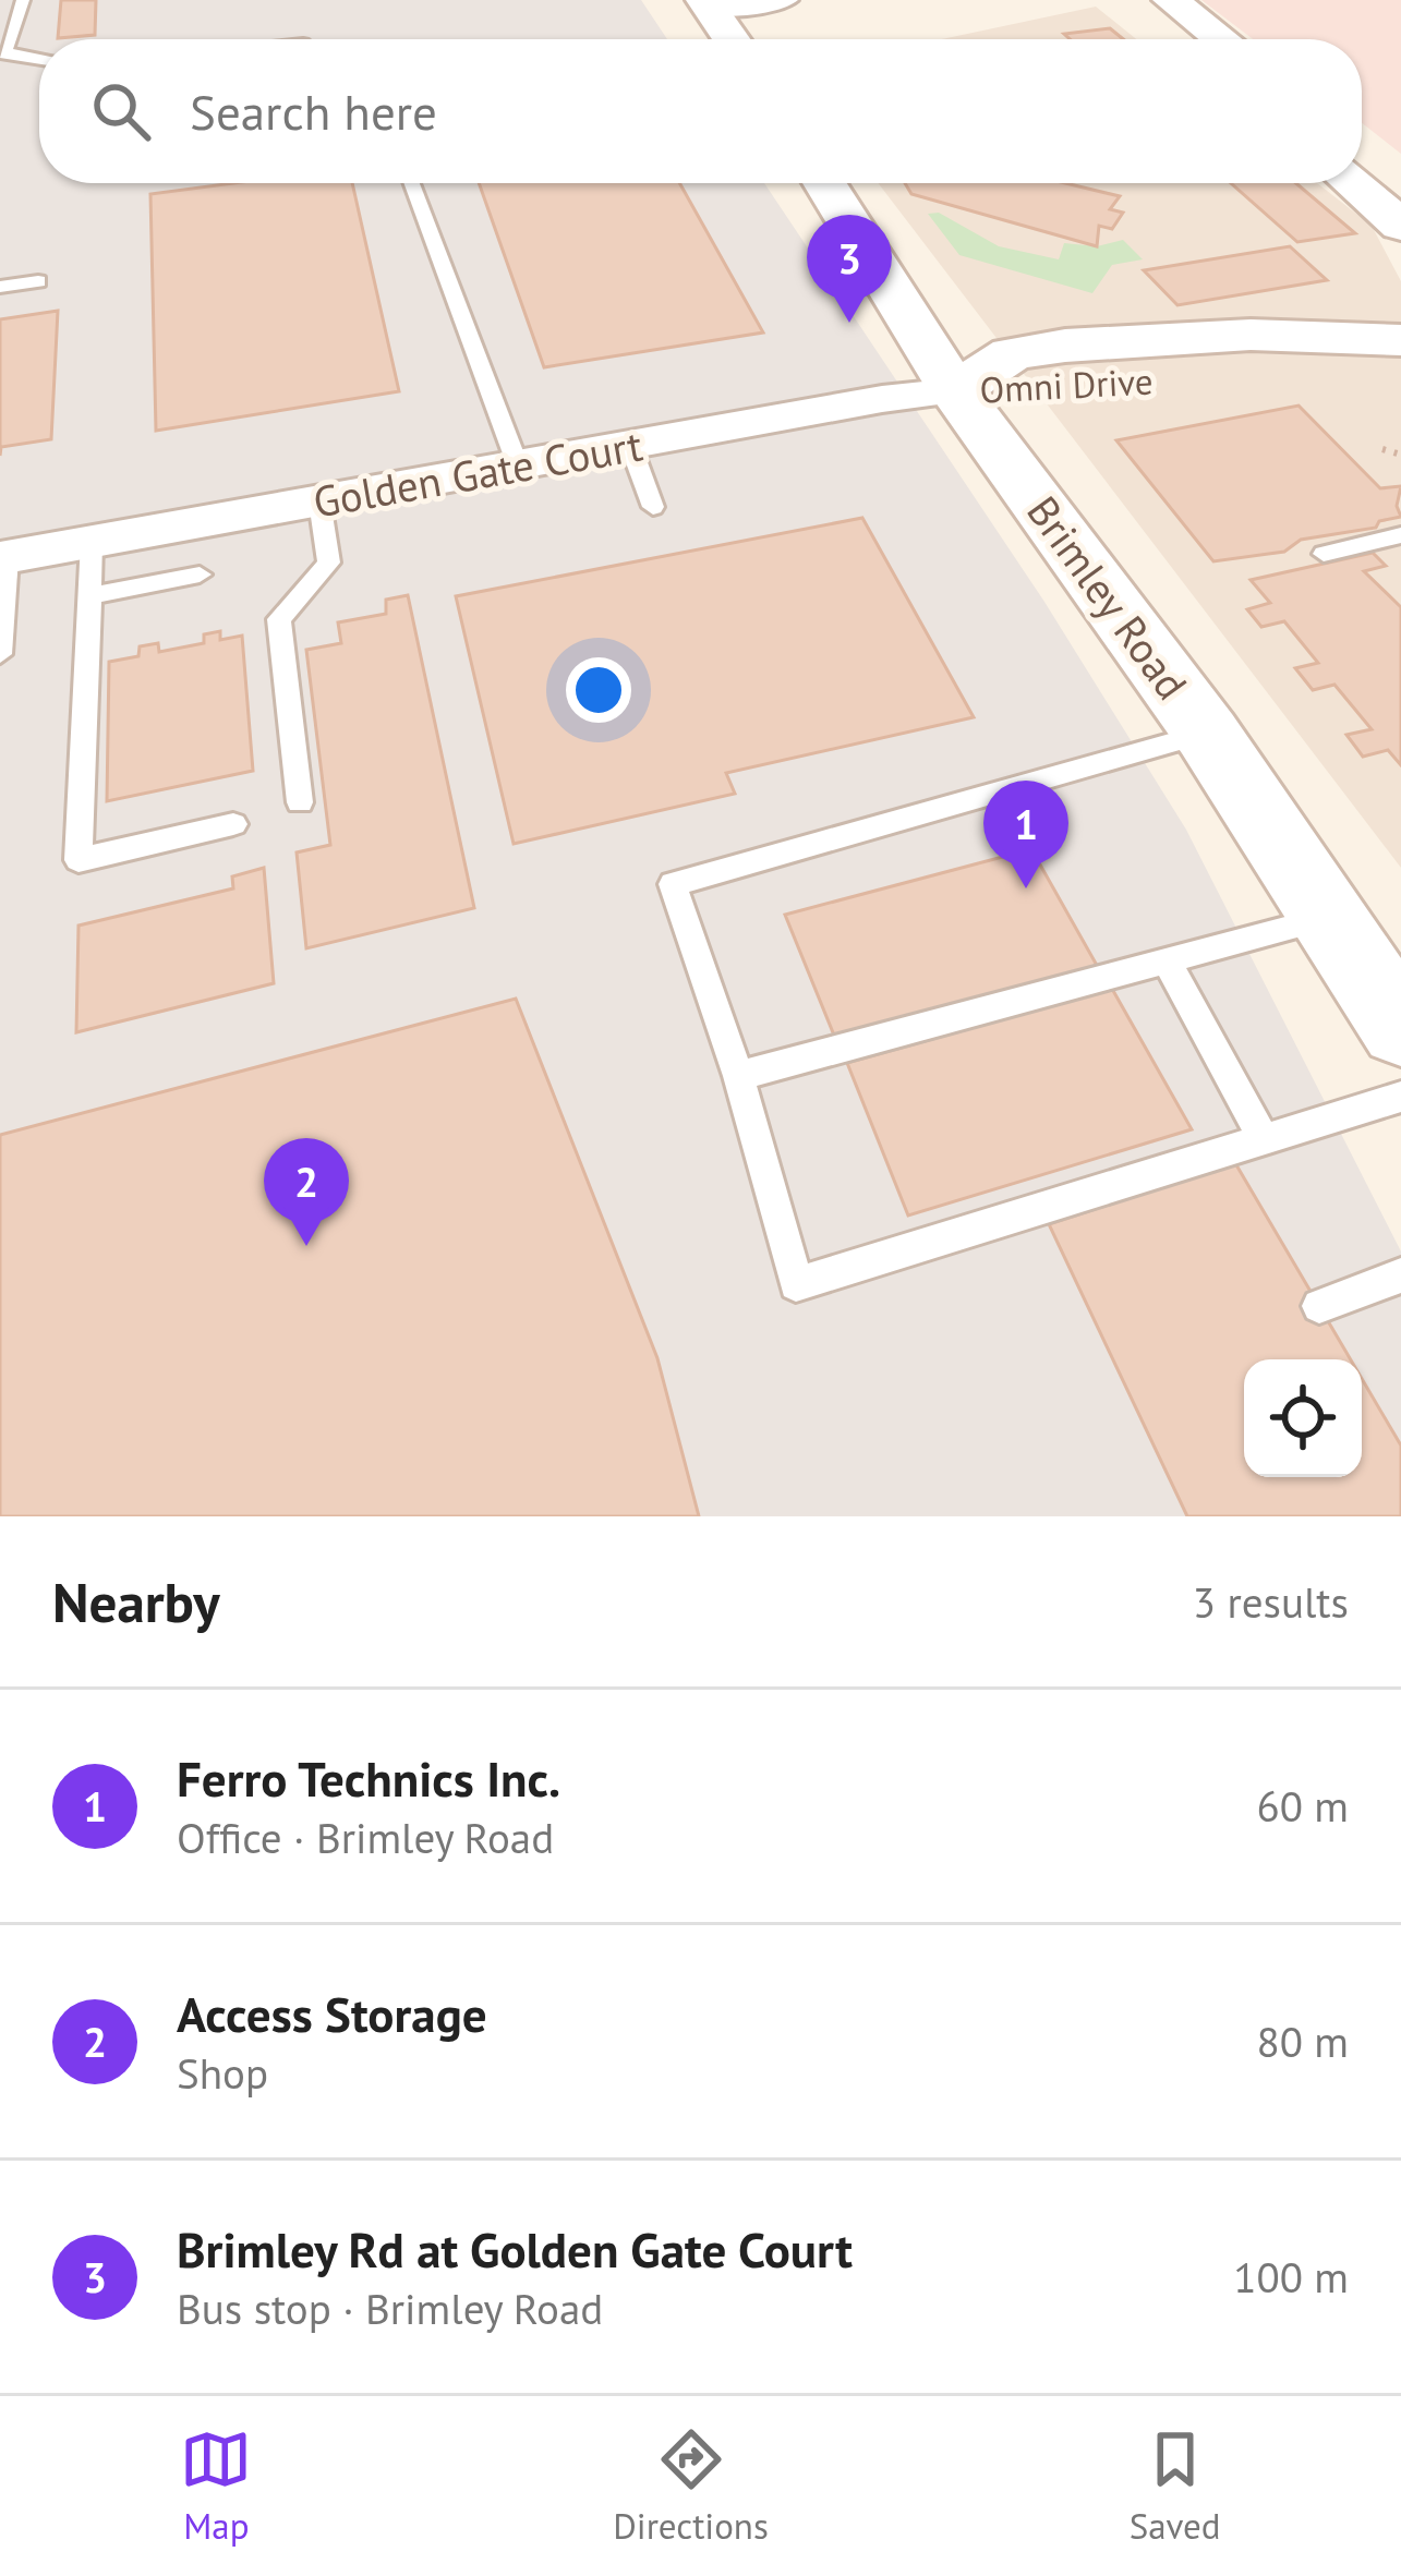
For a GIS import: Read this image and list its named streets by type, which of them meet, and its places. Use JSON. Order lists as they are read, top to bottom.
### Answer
{
  "streets": {
    "street": ["Omni Drive", "Golden Gate Court", "Brimley Road"]
  },
  "crossings": [
    ["Omni Drive", "Golden Gate Court"],
    ["Omni Drive", "Brimley Road"],
    ["Golden Gate Court", "Brimley Road"]
  ],
  "page": {
    "search": "Search here",
    "pins": ["3", "1", "2"],
    "heading": ["Nearby", "3 results"],
    "list": [
      {
        "mark": "1",
        "name": "Ferro Technics Inc.",
        "note": "Office · Brimley Road",
        "value": "60 m"
      },
      {
        "mark": "2",
        "name": "Access Storage",
        "note": "Shop",
        "value": "80 m"
      },
      {
        "mark": "3",
        "name": "Brimley Rd at Golden Gate Court",
        "note": "Bus stop · Brimley Road",
        "value": "100 m"
      }
    ],
    "nav": ["Map", "Directions", "Saved"]
  }
}
